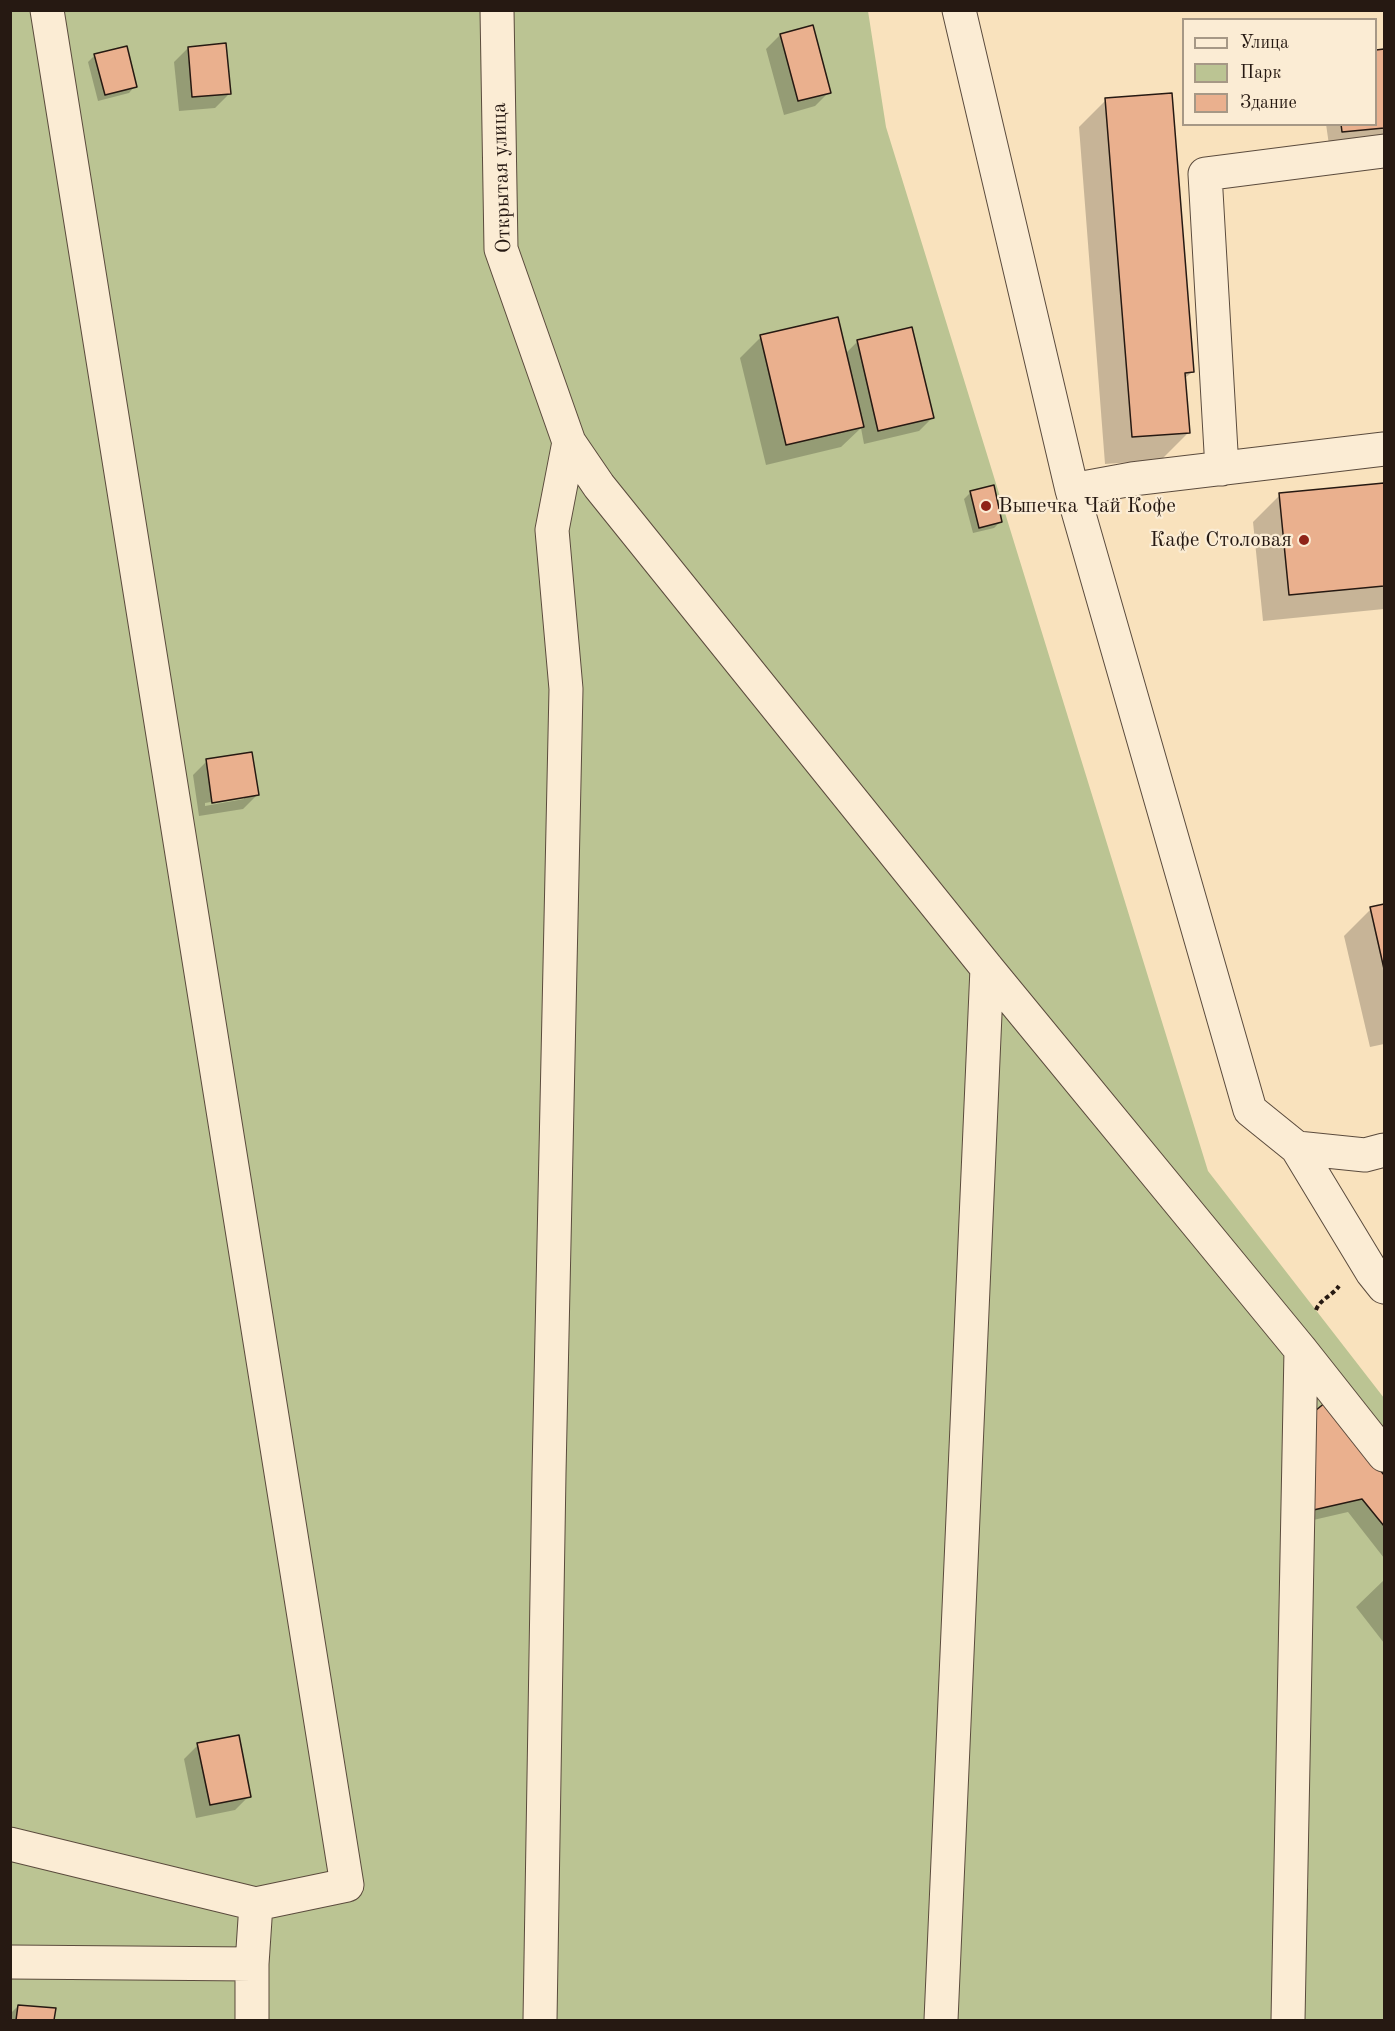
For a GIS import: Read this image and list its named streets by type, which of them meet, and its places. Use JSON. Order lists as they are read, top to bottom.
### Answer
{
  "streets": {
    "street": ["Открытая улица"]
  },
  "places": ["Выпечка Чай Кофе", "Кафе Столовая"],
  "legend": ["Улица", "Парк", "Здание"]
}
